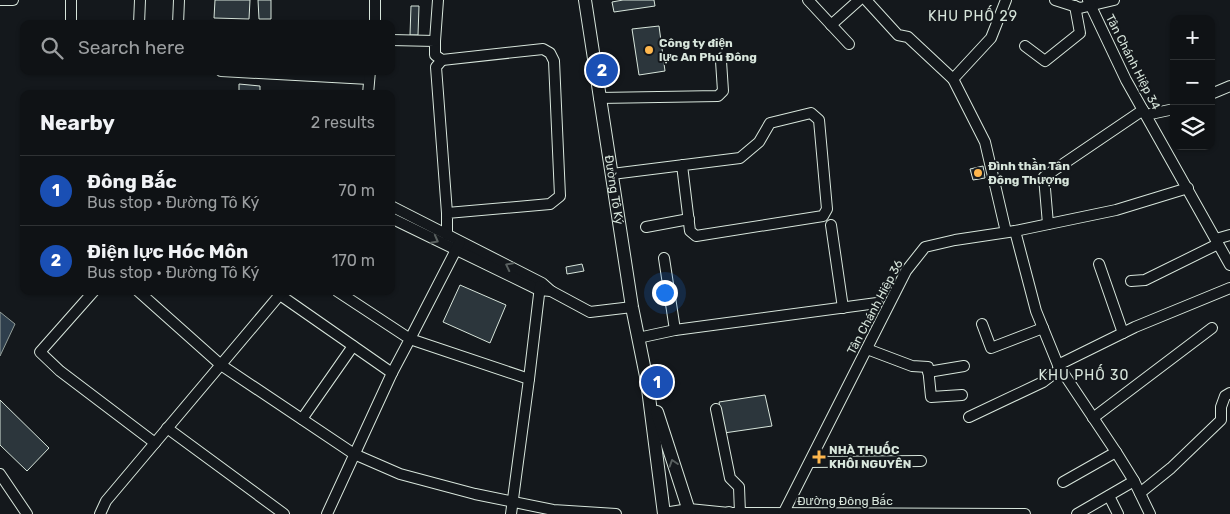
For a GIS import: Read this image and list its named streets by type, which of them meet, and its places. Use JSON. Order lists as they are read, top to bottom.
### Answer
{
  "streets": {
    "main road": ["Đường Tô Ký"],
    "street": ["Tân Chánh Hiệp 34", "Tân Chánh Hiệp 36", "Đường Đông Bắc"]
  },
  "crossings": [
    ["Tân Chánh Hiệp 34", "Tân Chánh Hiệp 36"],
    ["Đường Tô Ký", "Đường Đông Bắc"],
    ["Tân Chánh Hiệp 36", "Đường Đông Bắc"]
  ],
  "districts": ["KHU PHỐ 29", "KHU PHỐ 30"],
  "places": {
    "other": ["Công ty điện lực An Phú Đông", "Đình thần Tân Đông Thượng"],
    "health": ["NHÀ THUỐC KHÔI NGUYÊN"]
  },
  "page": {
    "map_buttons": ["+", "−"],
    "search": "Search here",
    "pins": ["2", "1"],
    "heading": ["Nearby", "2 results"],
    "list": [
      {
        "mark": "1",
        "name": "Đông Bắc",
        "note": "Bus stop · Đường Tô Ký",
        "value": "70 m"
      },
      {
        "mark": "2",
        "name": "Điện lực Hóc Môn",
        "note": "Bus stop · Đường Tô Ký",
        "value": "170 m"
      }
    ]
  }
}
